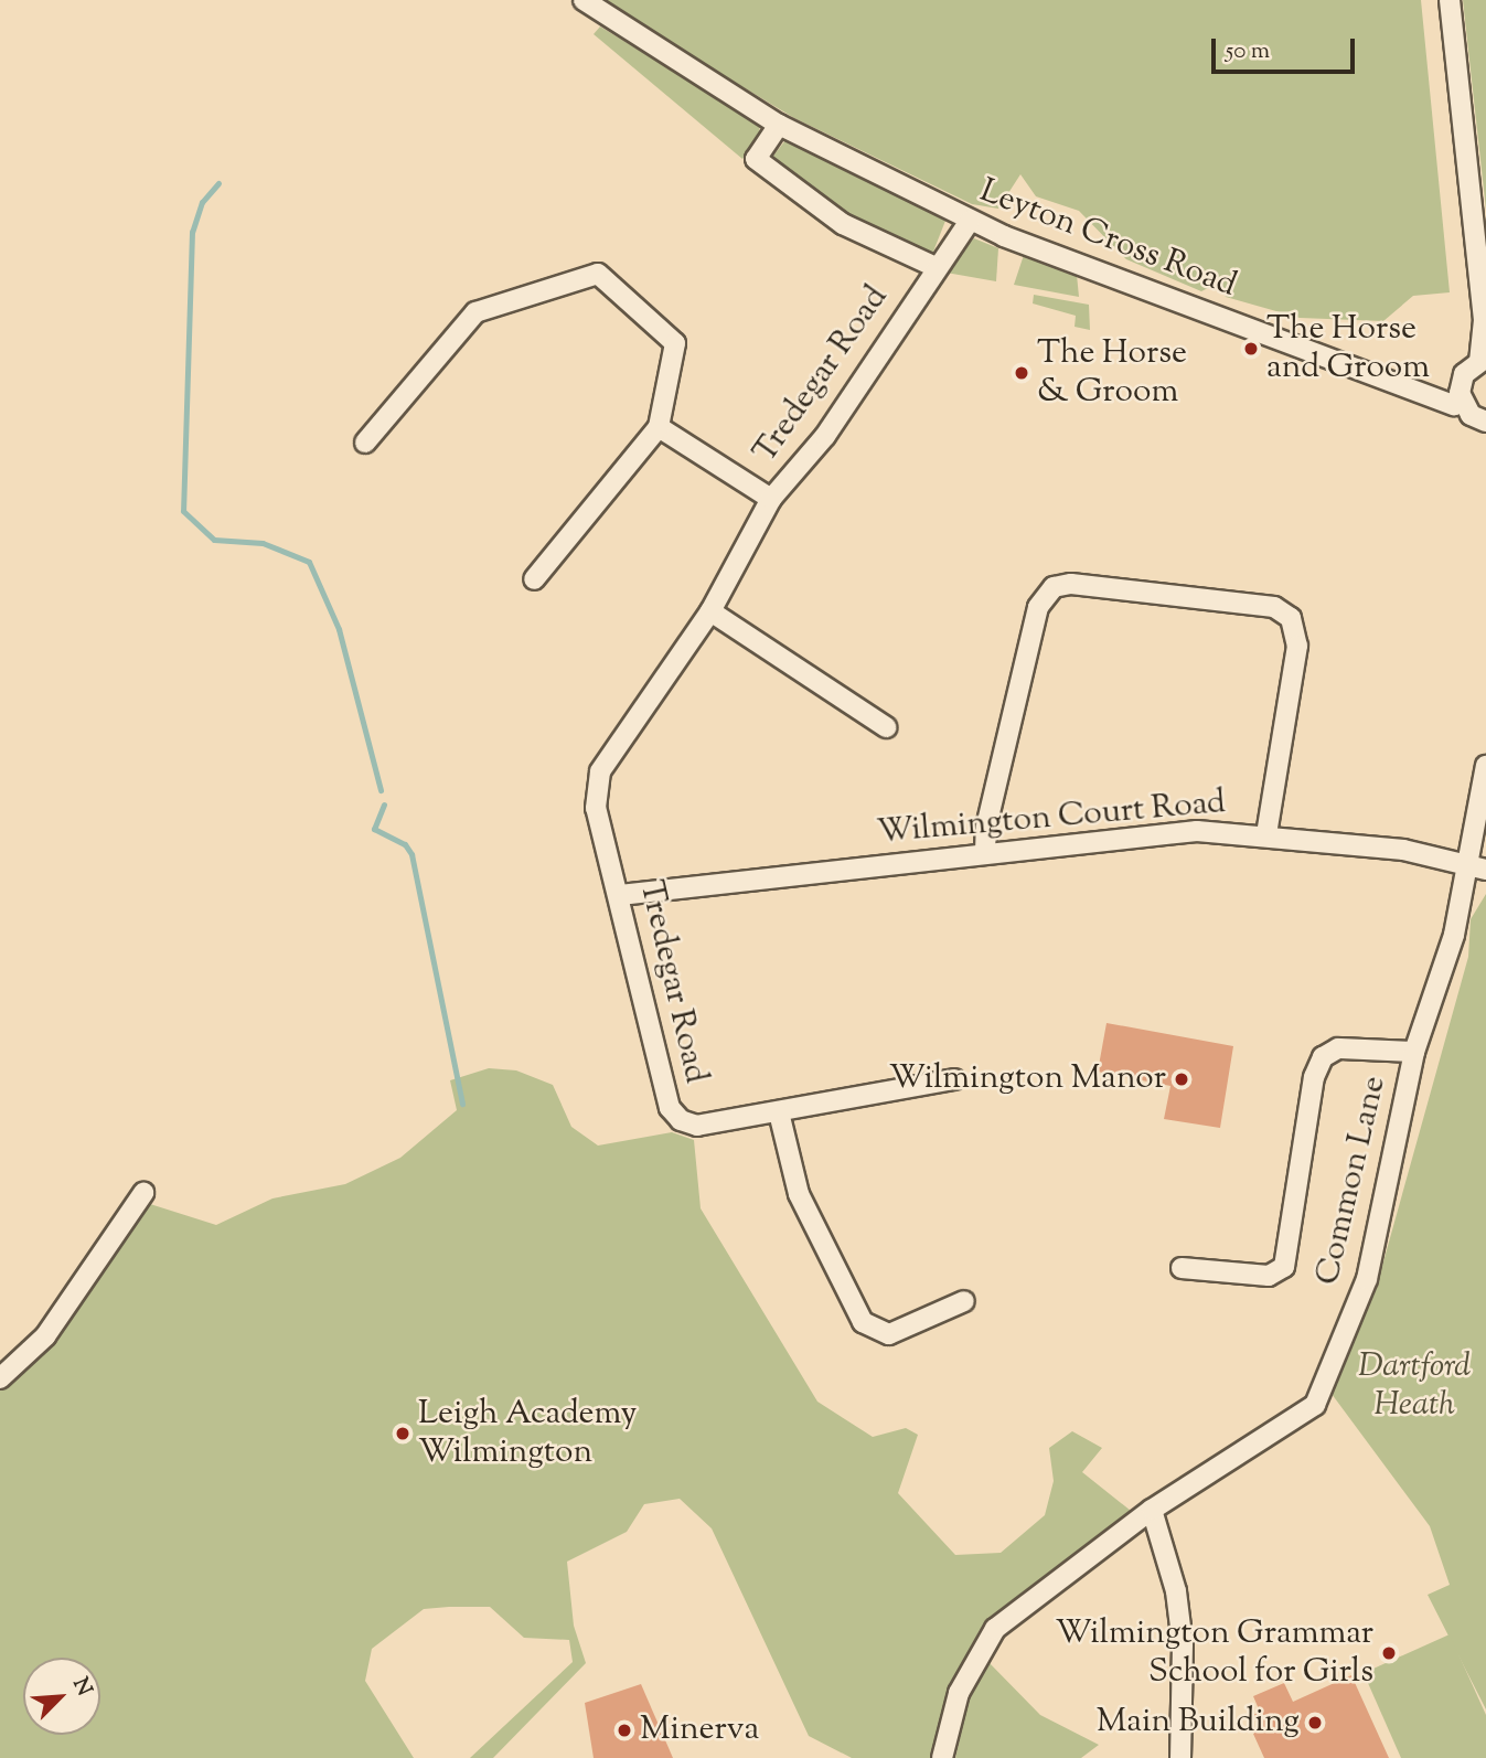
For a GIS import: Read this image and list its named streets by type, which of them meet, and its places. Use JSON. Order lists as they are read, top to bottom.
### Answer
{
  "streets": {
    "street": [
      "Leyton Cross Road",
      "Tredegar Road",
      "Wilmington Court Road",
      "Common Lane"
    ]
  },
  "crossings": [
    ["Leyton Cross Road", "Tredegar Road"],
    ["Tredegar Road", "Wilmington Court Road"],
    ["Wilmington Court Road", "Common Lane"]
  ],
  "parks": ["Dartford Heath"],
  "places": [
    "The Horse and Groom",
    "The Horse & Groom",
    "Wilmington Manor",
    "Leigh Academy Wilmington",
    "Wilmington Grammar School for Girls",
    "Main Building",
    "Minerva"
  ],
  "scale_bar": "50 m",
  "north": "top right"
}
